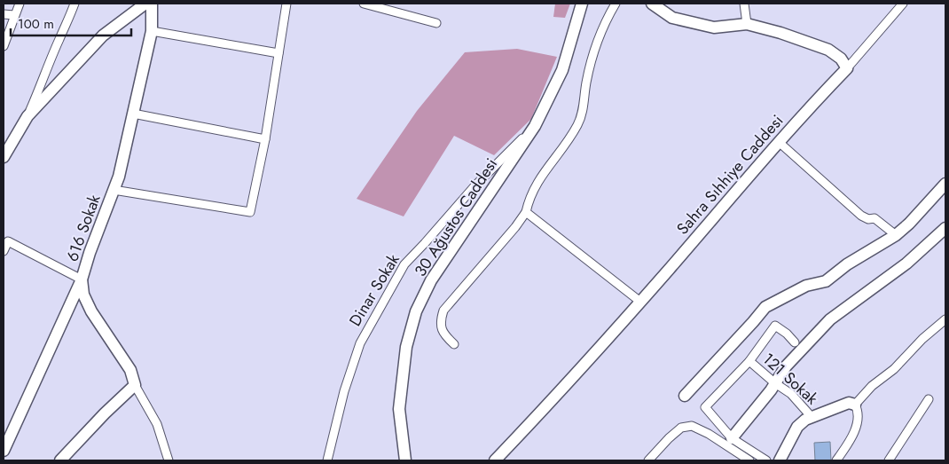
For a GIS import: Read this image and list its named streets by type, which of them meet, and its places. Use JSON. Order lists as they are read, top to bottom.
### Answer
{
  "streets": {
    "street": [
      "Sahra Sıhhiye Caddesi",
      "30 Ağustos Caddesi",
      "616 Sokak",
      "Dinar Sokak",
      "121 Sokak"
    ]
  },
  "crossings": [
    ["30 Ağustos Caddesi", "Dinar Sokak"]
  ],
  "scale_bar": "100 m"
}
